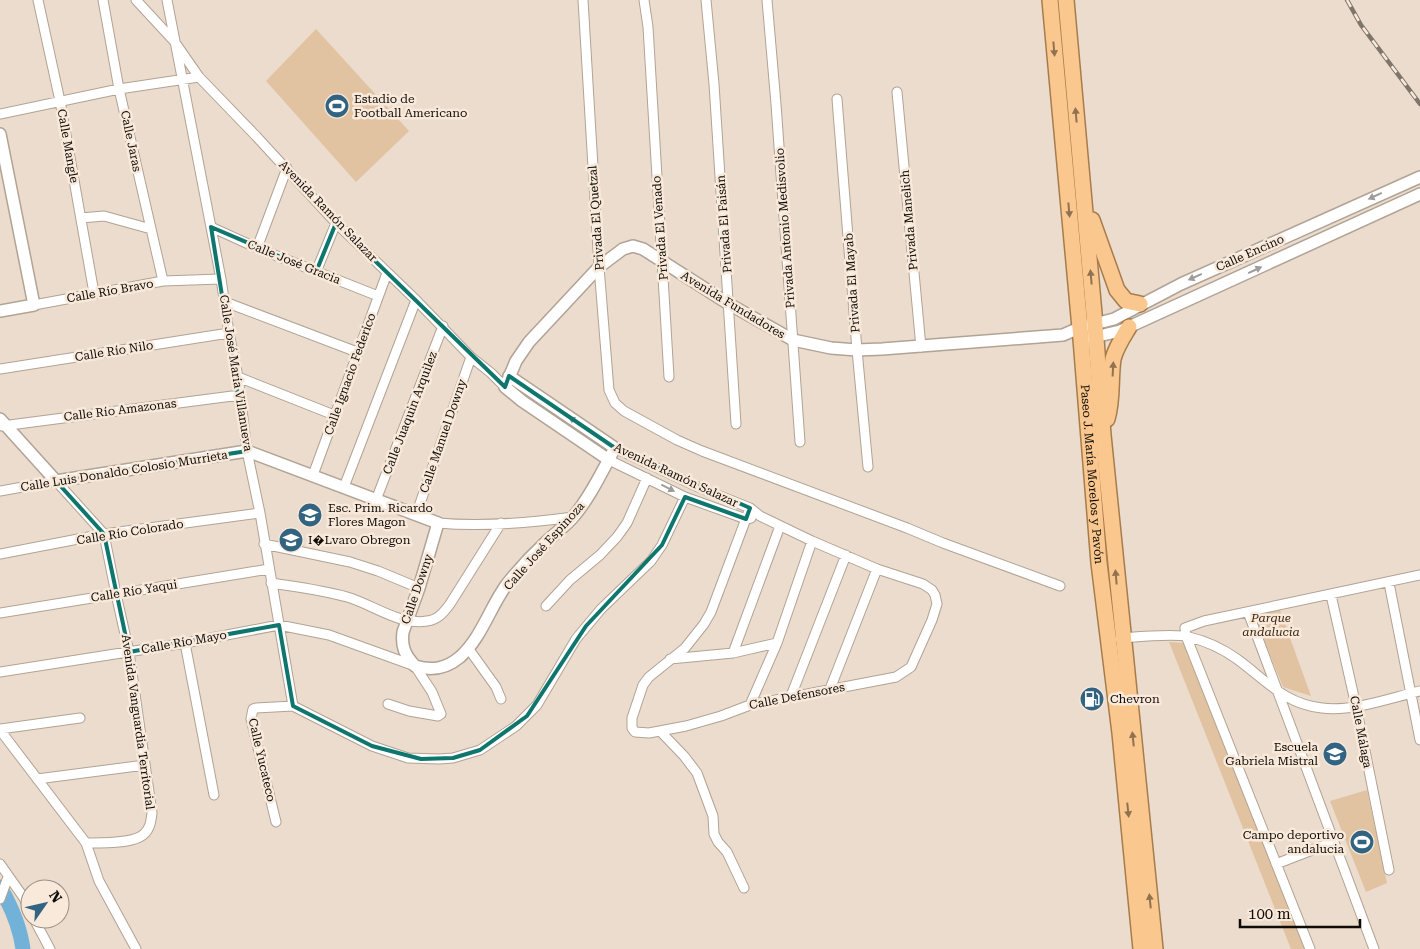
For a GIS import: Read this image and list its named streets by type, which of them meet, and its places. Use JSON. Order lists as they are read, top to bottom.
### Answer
{
  "streets": {
    "highway": ["Paseo J. María Morelos y Pavón"],
    "street": [
      "Calle Jaras",
      "Calle Mangle",
      "Avenida Ramón Salazar",
      "Privada El Quetzal",
      "Privada Manelich",
      "Privada El Faisán",
      "Privada El Venado",
      "Privada Antonio Medisvolio",
      "Calle Encino",
      "Calle José Gracia",
      "Privada El Mayab",
      "Calle Río Bravo",
      "Avenida Fundadores",
      "Calle Río Nilo",
      "Calle José María Villanueva",
      "Calle Ignacio Federico",
      "Calle Río Amazonas",
      "Calle Juaquin Arquilez",
      "Calle Manuel Downy",
      "Calle Luis Donaldo Colosio Murrieta",
      "Calle Río Colorado",
      "Calle José Espinoza",
      "Calle Downy",
      "Calle Río Yaqui",
      "Calle Río Mayo",
      "Calle Defensores",
      "Avenida Vanguardia Territorial",
      "Calle Málaga",
      "Calle Yucateco"
    ]
  },
  "crossings": [
    ["Calle Jaras", "Calle Río Bravo"],
    ["Calle Mangle", "Calle Río Bravo"],
    ["Avenida Ramón Salazar", "Avenida Fundadores"],
    ["Avenida Ramón Salazar", "Calle José María Villanueva"],
    ["Avenida Ramón Salazar", "Calle Ignacio Federico"],
    ["Avenida Ramón Salazar", "Calle Juaquin Arquilez"],
    ["Avenida Ramón Salazar", "Calle Manuel Downy"],
    ["Avenida Ramón Salazar", "Calle José Espinoza"],
    ["Avenida Ramón Salazar", "Calle Defensores"],
    ["Privada El Quetzal", "Avenida Fundadores"],
    ["Privada Manelich", "Avenida Fundadores"],
    ["Privada El Faisán", "Avenida Fundadores"],
    ["Privada El Venado", "Avenida Fundadores"],
    ["Privada Antonio Medisvolio", "Avenida Fundadores"],
    ["Calle Encino", "Avenida Fundadores"],
    ["Calle Encino", "Paseo J. María Morelos y Pavón"],
    ["Calle José Gracia", "Calle José María Villanueva"],
    ["Calle José Gracia", "Calle Ignacio Federico"],
    ["Privada El Mayab", "Avenida Fundadores"],
    ["Calle Río Bravo", "Calle José María Villanueva"],
    ["Avenida Fundadores", "Paseo J. María Morelos y Pavón"],
    ["Calle Río Nilo", "Calle José María Villanueva"],
    ["Calle José María Villanueva", "Calle Río Amazonas"],
    ["Calle José María Villanueva", "Calle Luis Donaldo Colosio Murrieta"],
    ["Calle José María Villanueva", "Calle Río Colorado"],
    ["Calle José María Villanueva", "Calle José Espinoza"],
    ["Calle José María Villanueva", "Calle Río Yaqui"],
    ["Calle José María Villanueva", "Calle Río Mayo"],
    ["Calle José María Villanueva", "Calle Yucateco"],
    ["Calle Río Colorado", "Avenida Vanguardia Territorial"],
    ["Calle José Espinoza", "Calle Downy"],
    ["Calle José Espinoza", "Calle Río Mayo"],
    ["Calle Río Yaqui", "Avenida Vanguardia Territorial"],
    ["Calle Río Mayo", "Avenida Vanguardia Territorial"]
  ],
  "parks": ["Parque andalucia"],
  "places": {
    "sports": ["Estadio de Football Americano", "Campo deportivo andalucia"],
    "school or university": ["Esc. Prim. Ricardo Flores Magon", "I�Lvaro Obregon", "Escuela Gabriela Mistral"],
    "fuel station": ["Chevron"]
  },
  "scale_bar": "100 m",
  "north": "top right"
}
